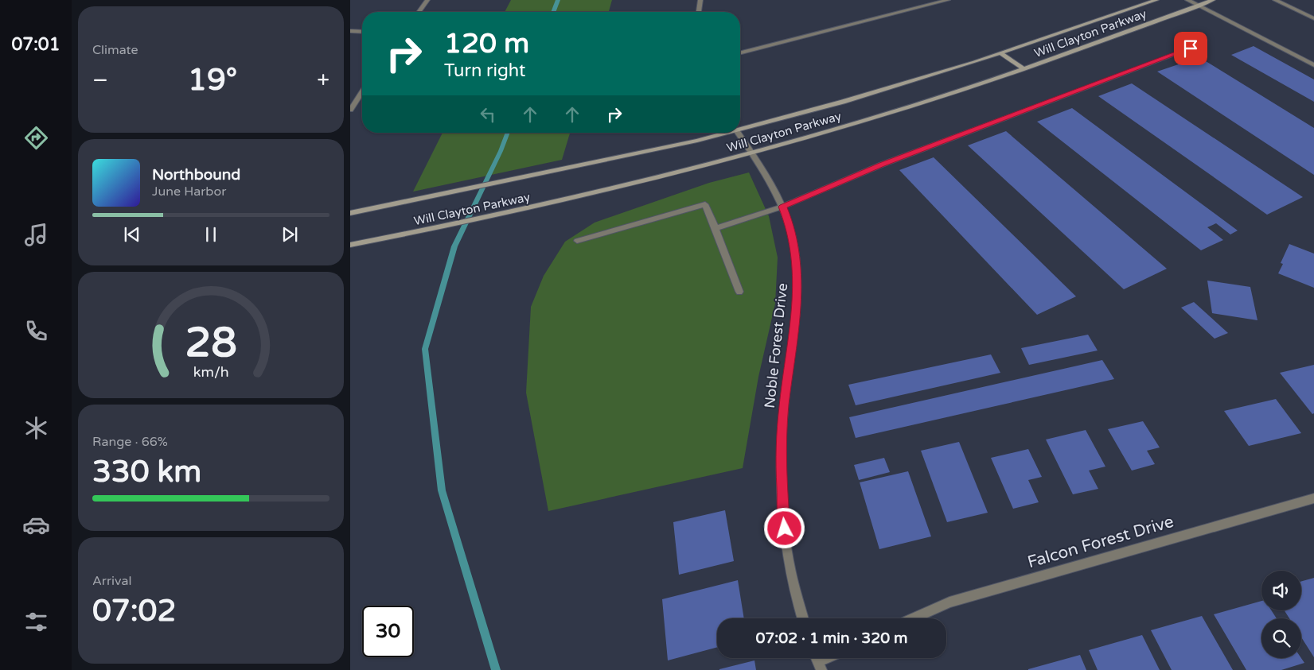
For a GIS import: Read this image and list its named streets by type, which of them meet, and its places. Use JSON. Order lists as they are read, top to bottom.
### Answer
{
  "streets": {
    "main road": ["Will Clayton Parkway"],
    "street": ["Noble Forest Drive", "Falcon Forest Drive"]
  },
  "crossings": [
    ["Will Clayton Parkway", "Noble Forest Drive"]
  ],
  "page": {
    "tabs": "07:01",
    "tile": [
      "Climate",
      ["Range · 66%", "330 km"],
      ["Arrival", "07:02"]
    ],
    "turn": ["120 m", "Turn right"],
    "heat": ["−", "19°", "+"],
    "song": ["Northbound", "June Harbor"],
    "limit": "30",
    "trip": "07:02 · 1 min · 320 m",
    "gauge": ["28", "km/h"]
  }
}
